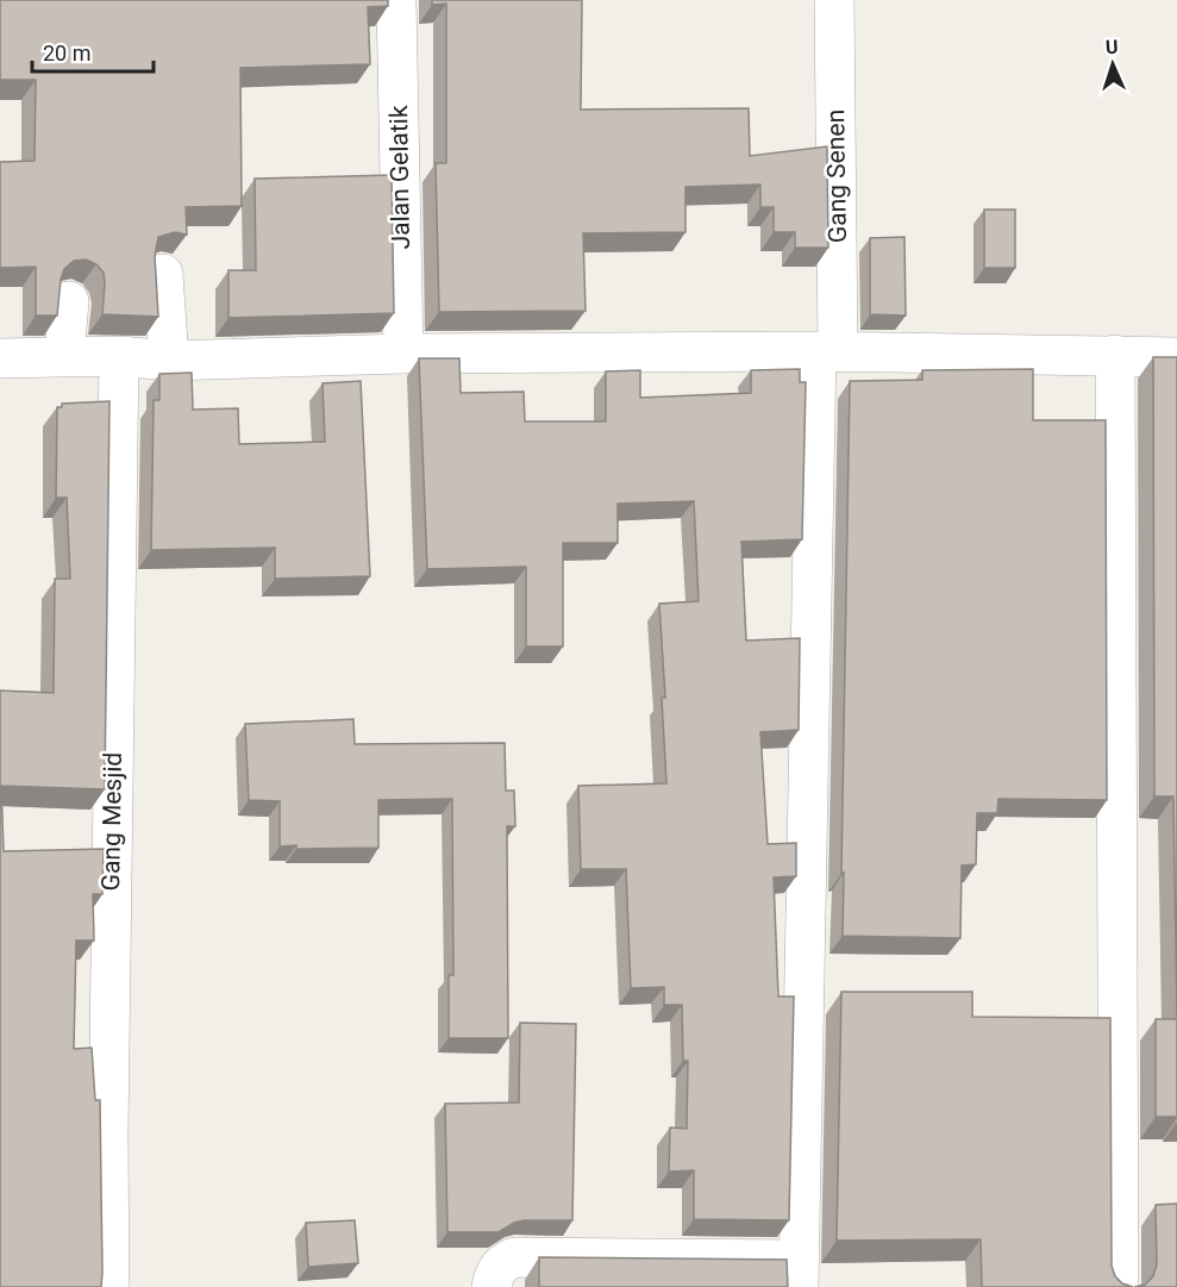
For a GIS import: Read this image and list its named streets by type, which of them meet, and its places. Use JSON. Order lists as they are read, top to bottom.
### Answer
{
  "streets": {
    "street": ["Gang Senen", "Jalan Gelatik", "Gang Mesjid"]
  },
  "scale_bar": "20 m",
  "north": "top"
}
